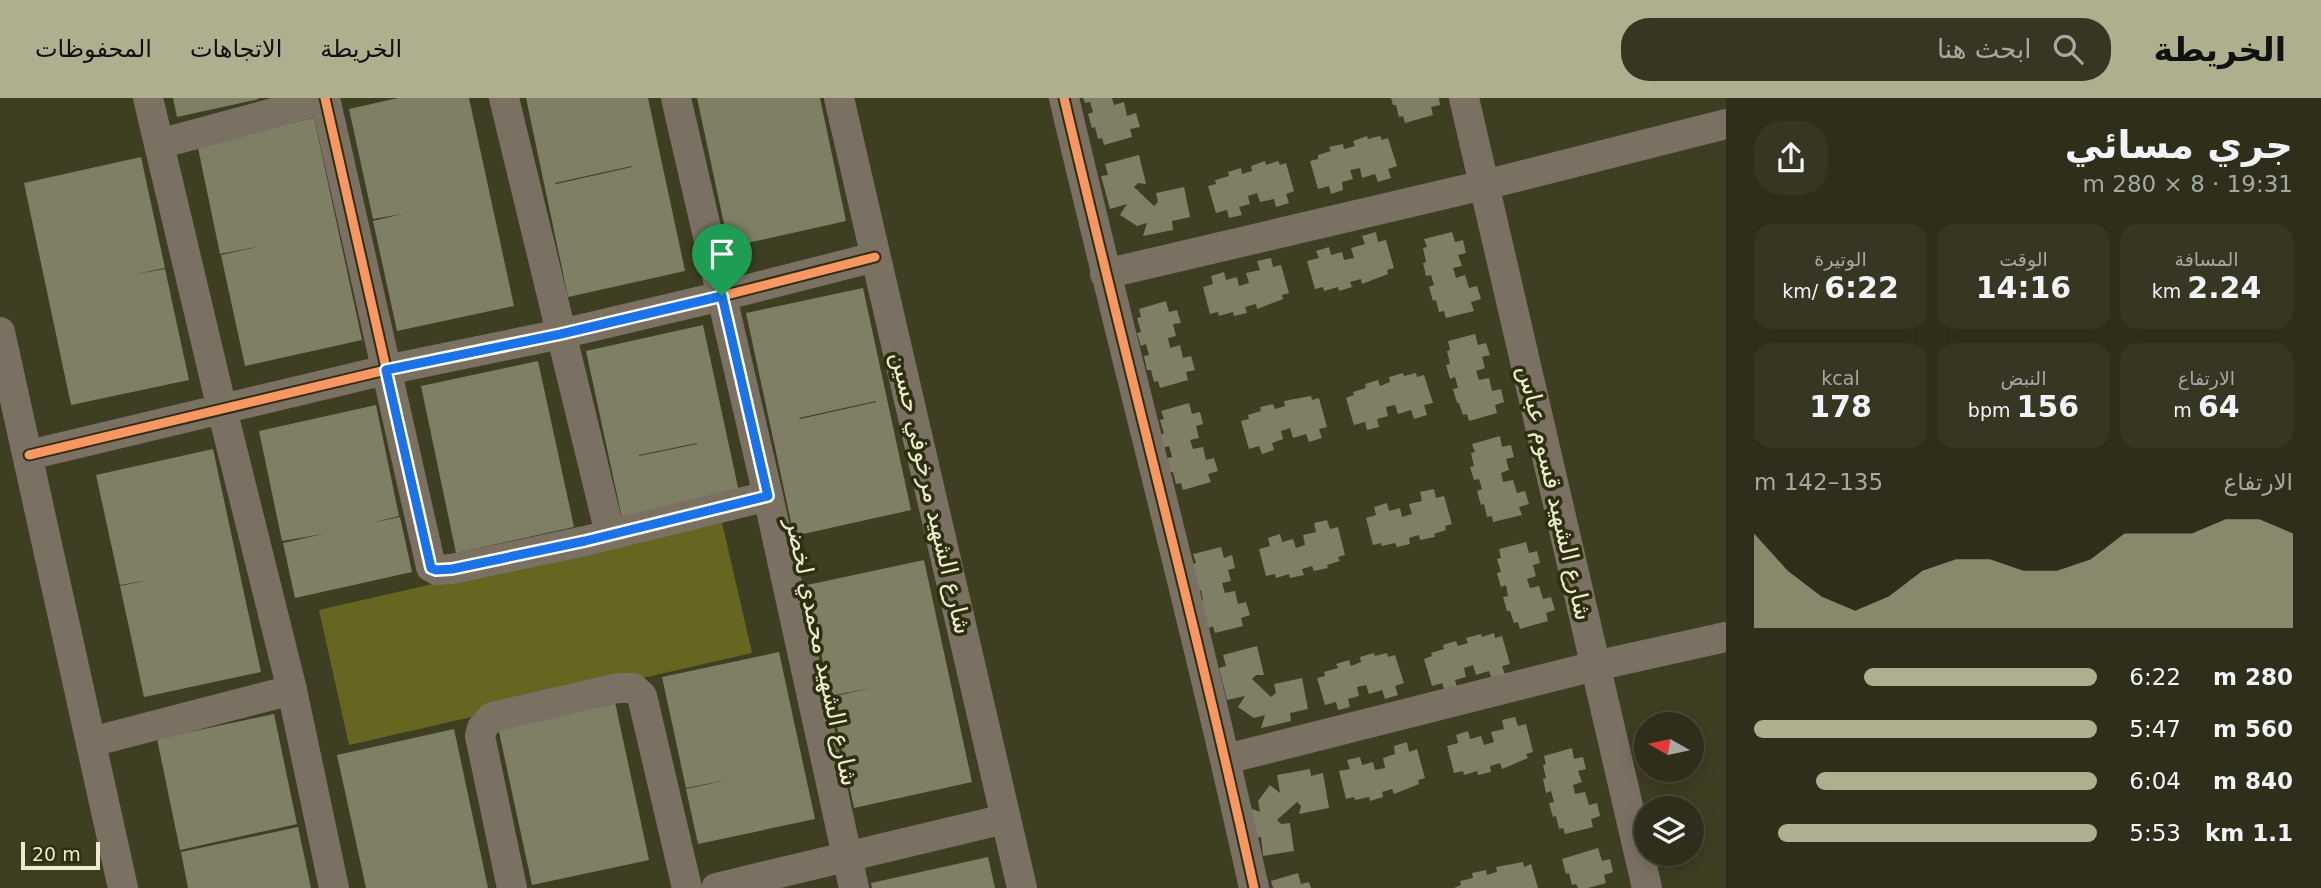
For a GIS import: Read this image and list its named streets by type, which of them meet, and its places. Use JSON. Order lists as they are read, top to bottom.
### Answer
{
  "streets": {
    "street": ["شارع الشهيد مرخوفي حسين", "شارع الشهيد قسوم عباس", "شارع الشهيد محمدي لخضر"]
  },
  "scale_bar": "20 m",
  "north": "left",
  "page": {
    "header": "الخريطة",
    "search": "ابحث هنا",
    "nav": ["الخريطة", "الاتجاهات", "المحفوظات"],
    "heading": ["جري مسائي", "19:31 · 8 × 280 m"],
    "stats": [
      ["المسافة", "2.24 km"],
      ["الوقت", "14:16"],
      ["الوتيرة", "6:22 /km"],
      ["الارتفاع", "64 m"],
      ["النبض", "156 bpm"],
      ["kcal", "178"]
    ],
    "chart": ["الارتفاع", "135–142 m"],
    "list": [
      {
        "name": "280 m",
        "note": "6:22"
      },
      {
        "name": "560 m",
        "note": "5:47"
      },
      {
        "name": "840 m",
        "note": "6:04"
      },
      {
        "name": "1.1 km",
        "note": "5:53"
      }
    ],
    "scale": "20 m"
  }
}
